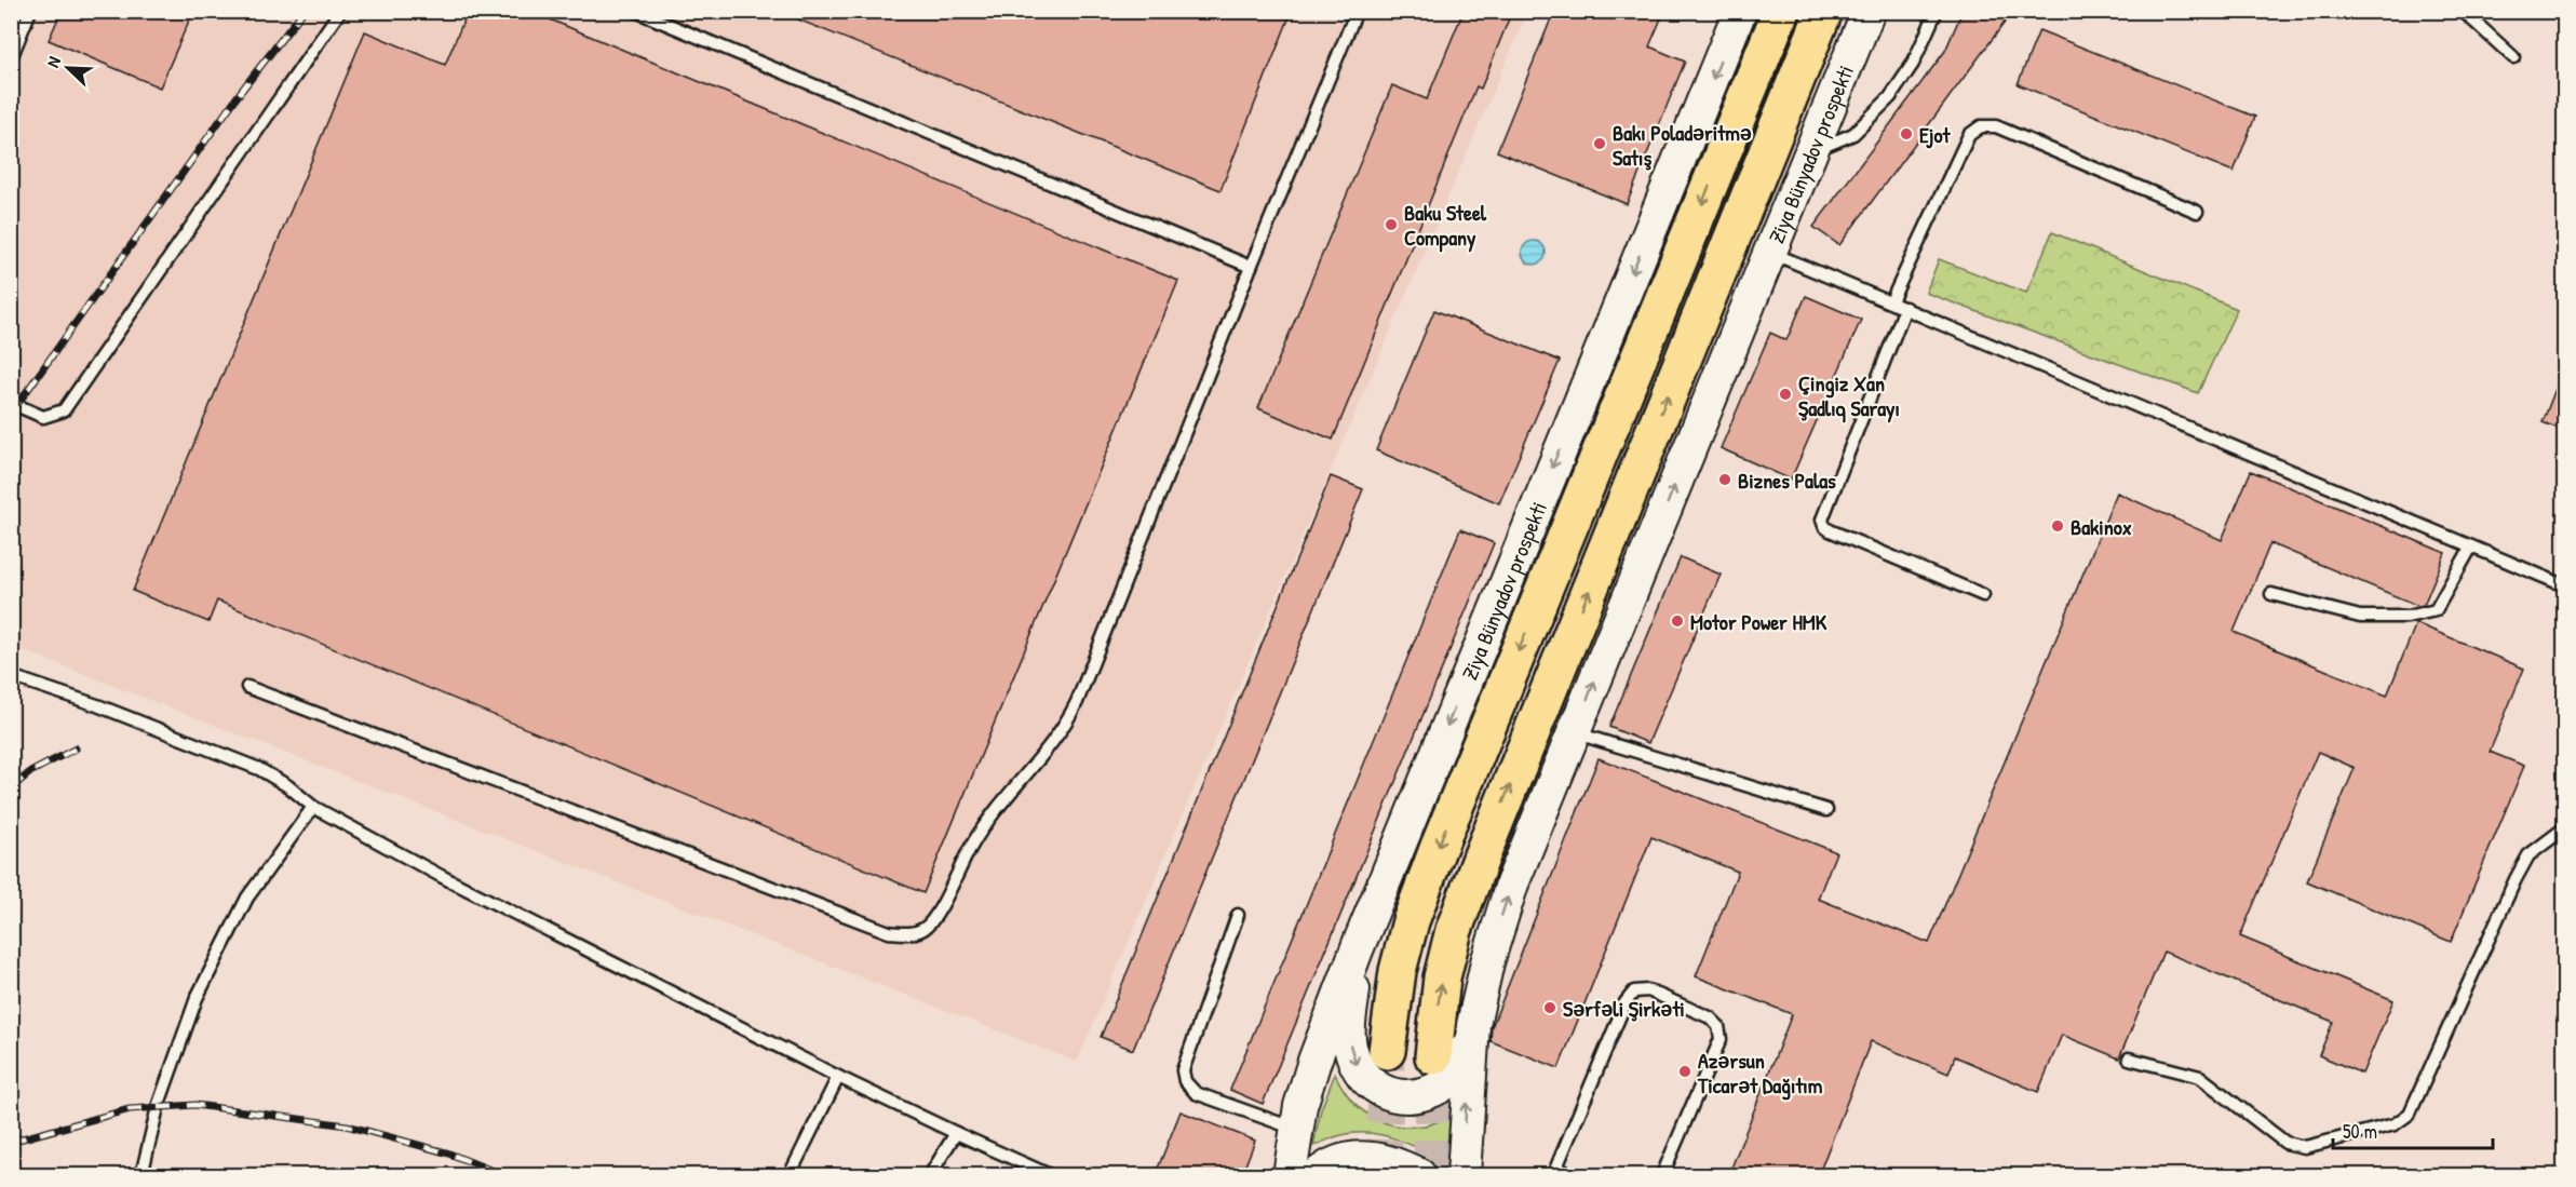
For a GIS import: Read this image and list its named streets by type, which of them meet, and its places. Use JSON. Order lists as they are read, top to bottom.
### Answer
{
  "streets": {
    "main road": ["Ziya Bünyadov prospekti"]
  },
  "places": [
    "Ejot",
    "Bakı Poladəritmə Satış",
    "Baku Steel Company",
    "Çingiz Xan Şadlıq Sarayı",
    "Biznes Palas",
    "Bakinox",
    "Motor Power HMK",
    "Sərfəli Şirkəti",
    "Azərsun Ticarət Dağıtım"
  ],
  "scale_bar": "50 m",
  "north": "top left"
}
